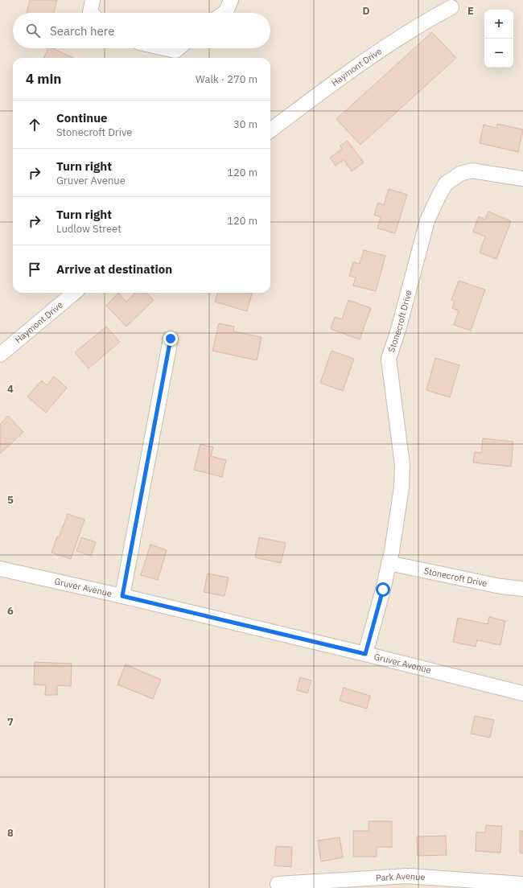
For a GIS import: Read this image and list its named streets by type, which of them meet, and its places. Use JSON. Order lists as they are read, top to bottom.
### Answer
{
  "streets": {
    "street": [
      "Haymont Drive",
      "Stonecroft Drive",
      "Gruver Avenue",
      "Park Avenue"
    ]
  },
  "crossings": [
    ["Stonecroft Drive", "Gruver Avenue"]
  ],
  "page": {
    "map_buttons": ["+", "−"],
    "search": "Search here",
    "heading": ["4 min", "Walk · 270 m"],
    "list": [
      ["Continue", "Stonecroft Drive", "30 m"],
      ["Turn right", "Gruver Avenue", "120 m"],
      ["Turn right", "Ludlow Street", "120 m"],
      "Arrive at destination"
    ]
  },
  "grid": {
    "columns": ["D", "E"],
    "rows": [
      "4",
      "5",
      "6",
      "7",
      "8"
    ]
  }
}
